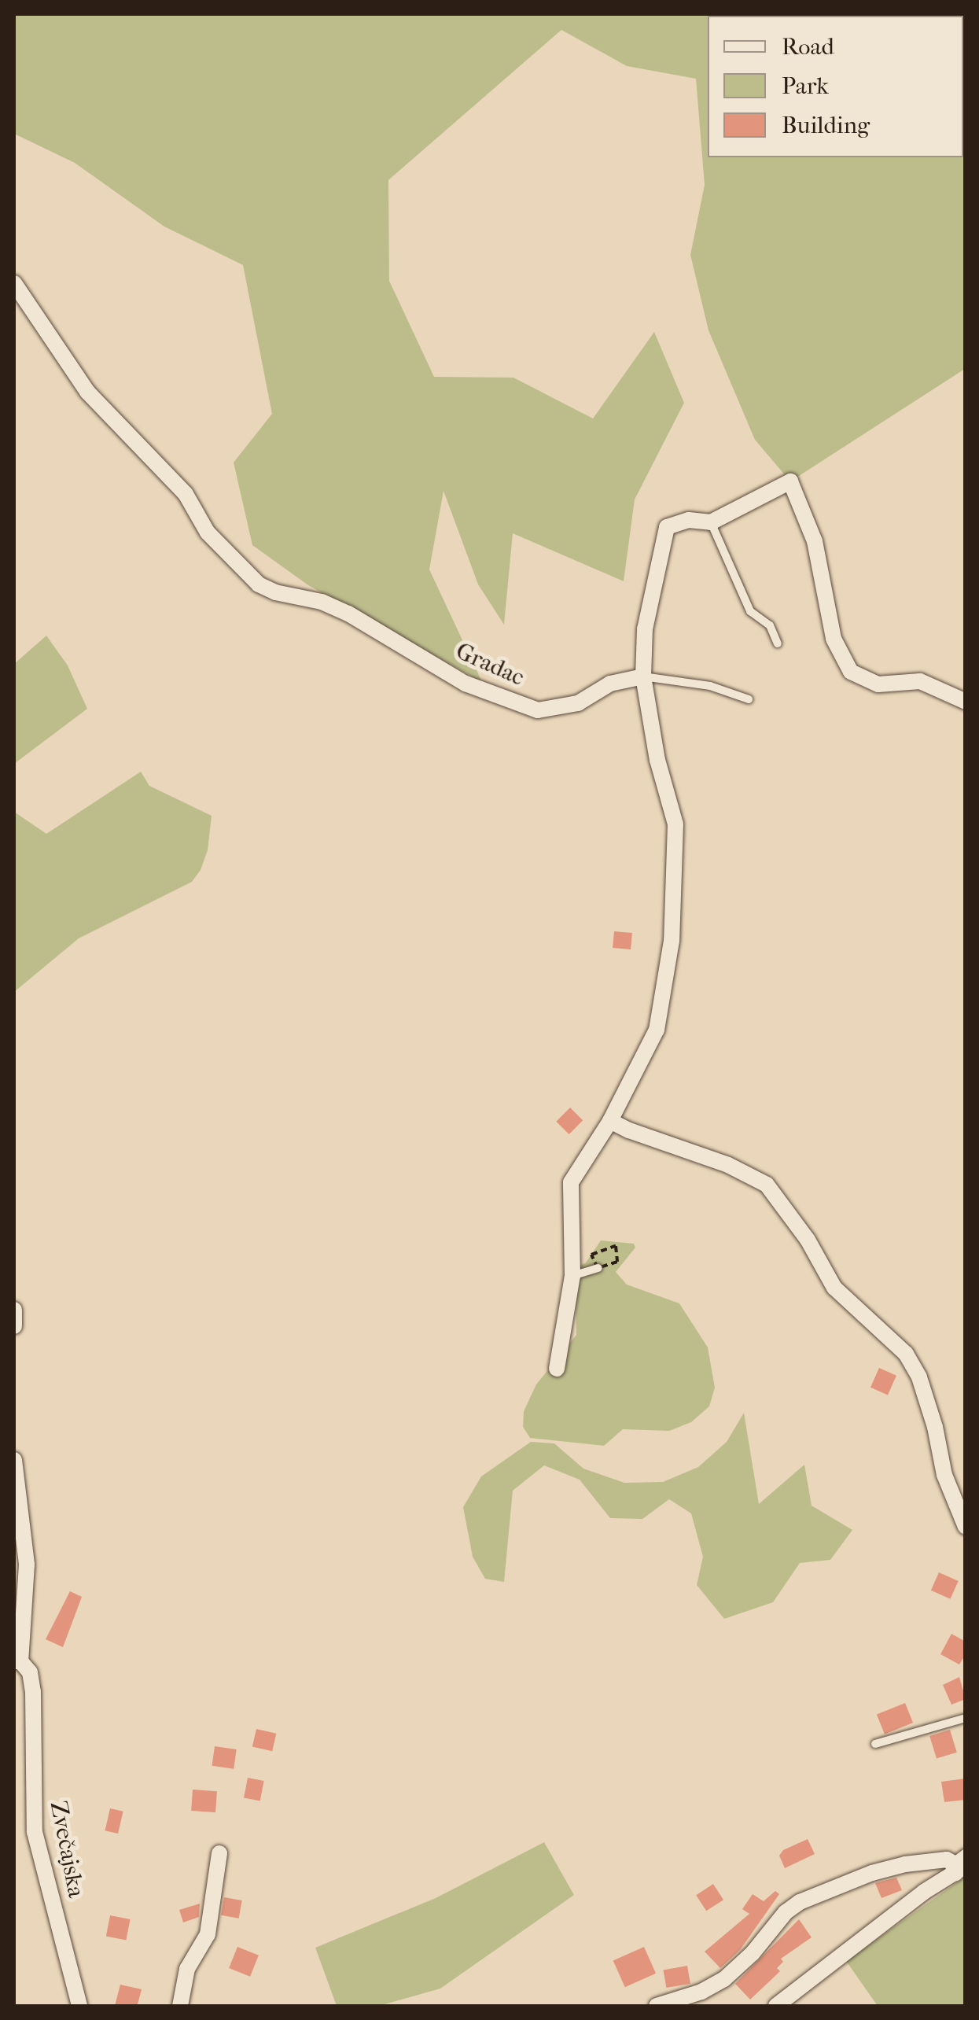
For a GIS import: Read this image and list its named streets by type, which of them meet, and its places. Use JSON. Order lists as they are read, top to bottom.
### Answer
{
  "streets": {
    "street": ["Gradac", "Zvečajska"]
  },
  "legend": ["Road", "Park", "Building"]
}
